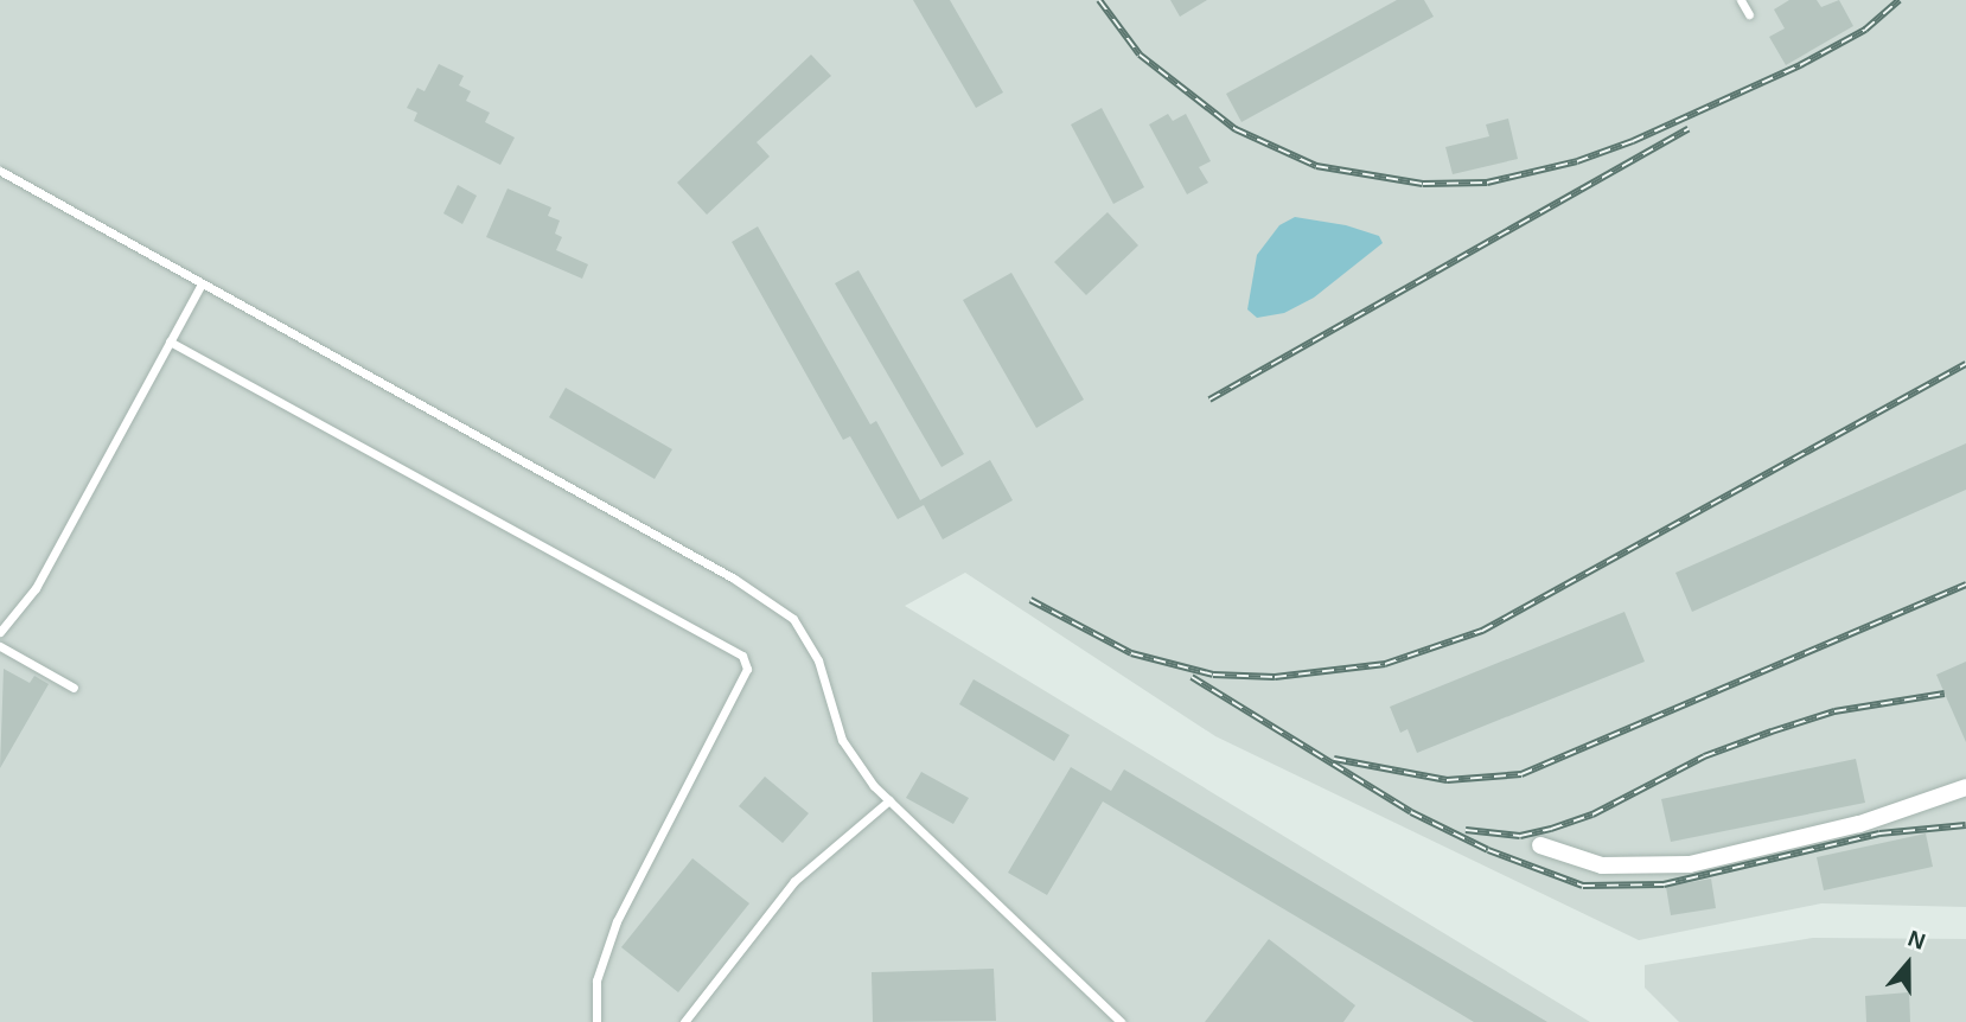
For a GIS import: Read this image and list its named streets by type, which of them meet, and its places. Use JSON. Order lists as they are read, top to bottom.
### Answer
{
  "north": "top"
}
